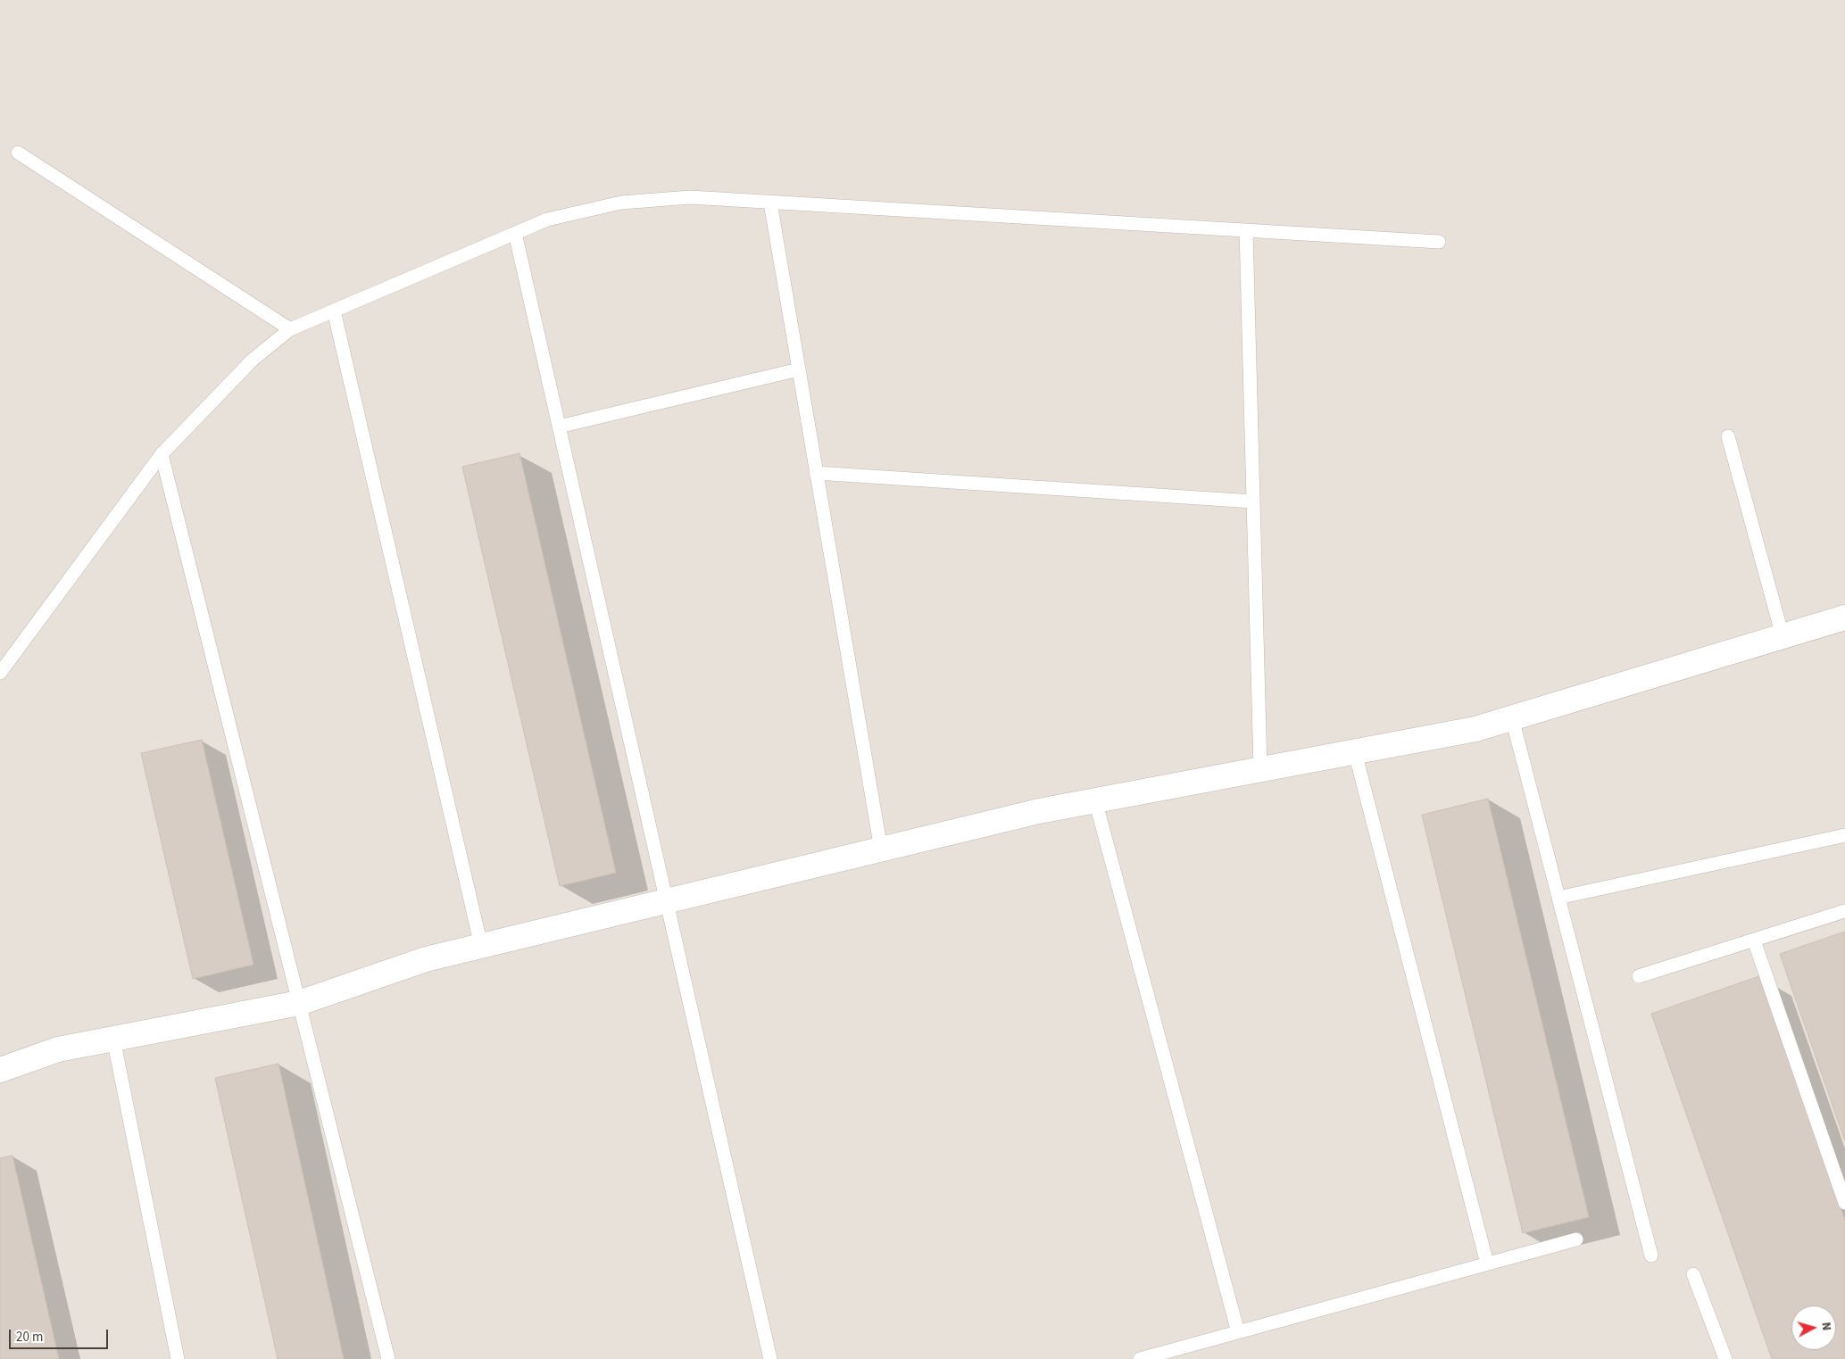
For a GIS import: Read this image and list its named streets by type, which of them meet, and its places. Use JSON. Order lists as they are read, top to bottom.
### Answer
{
  "scale_bar": "20 m",
  "north": "right"
}
